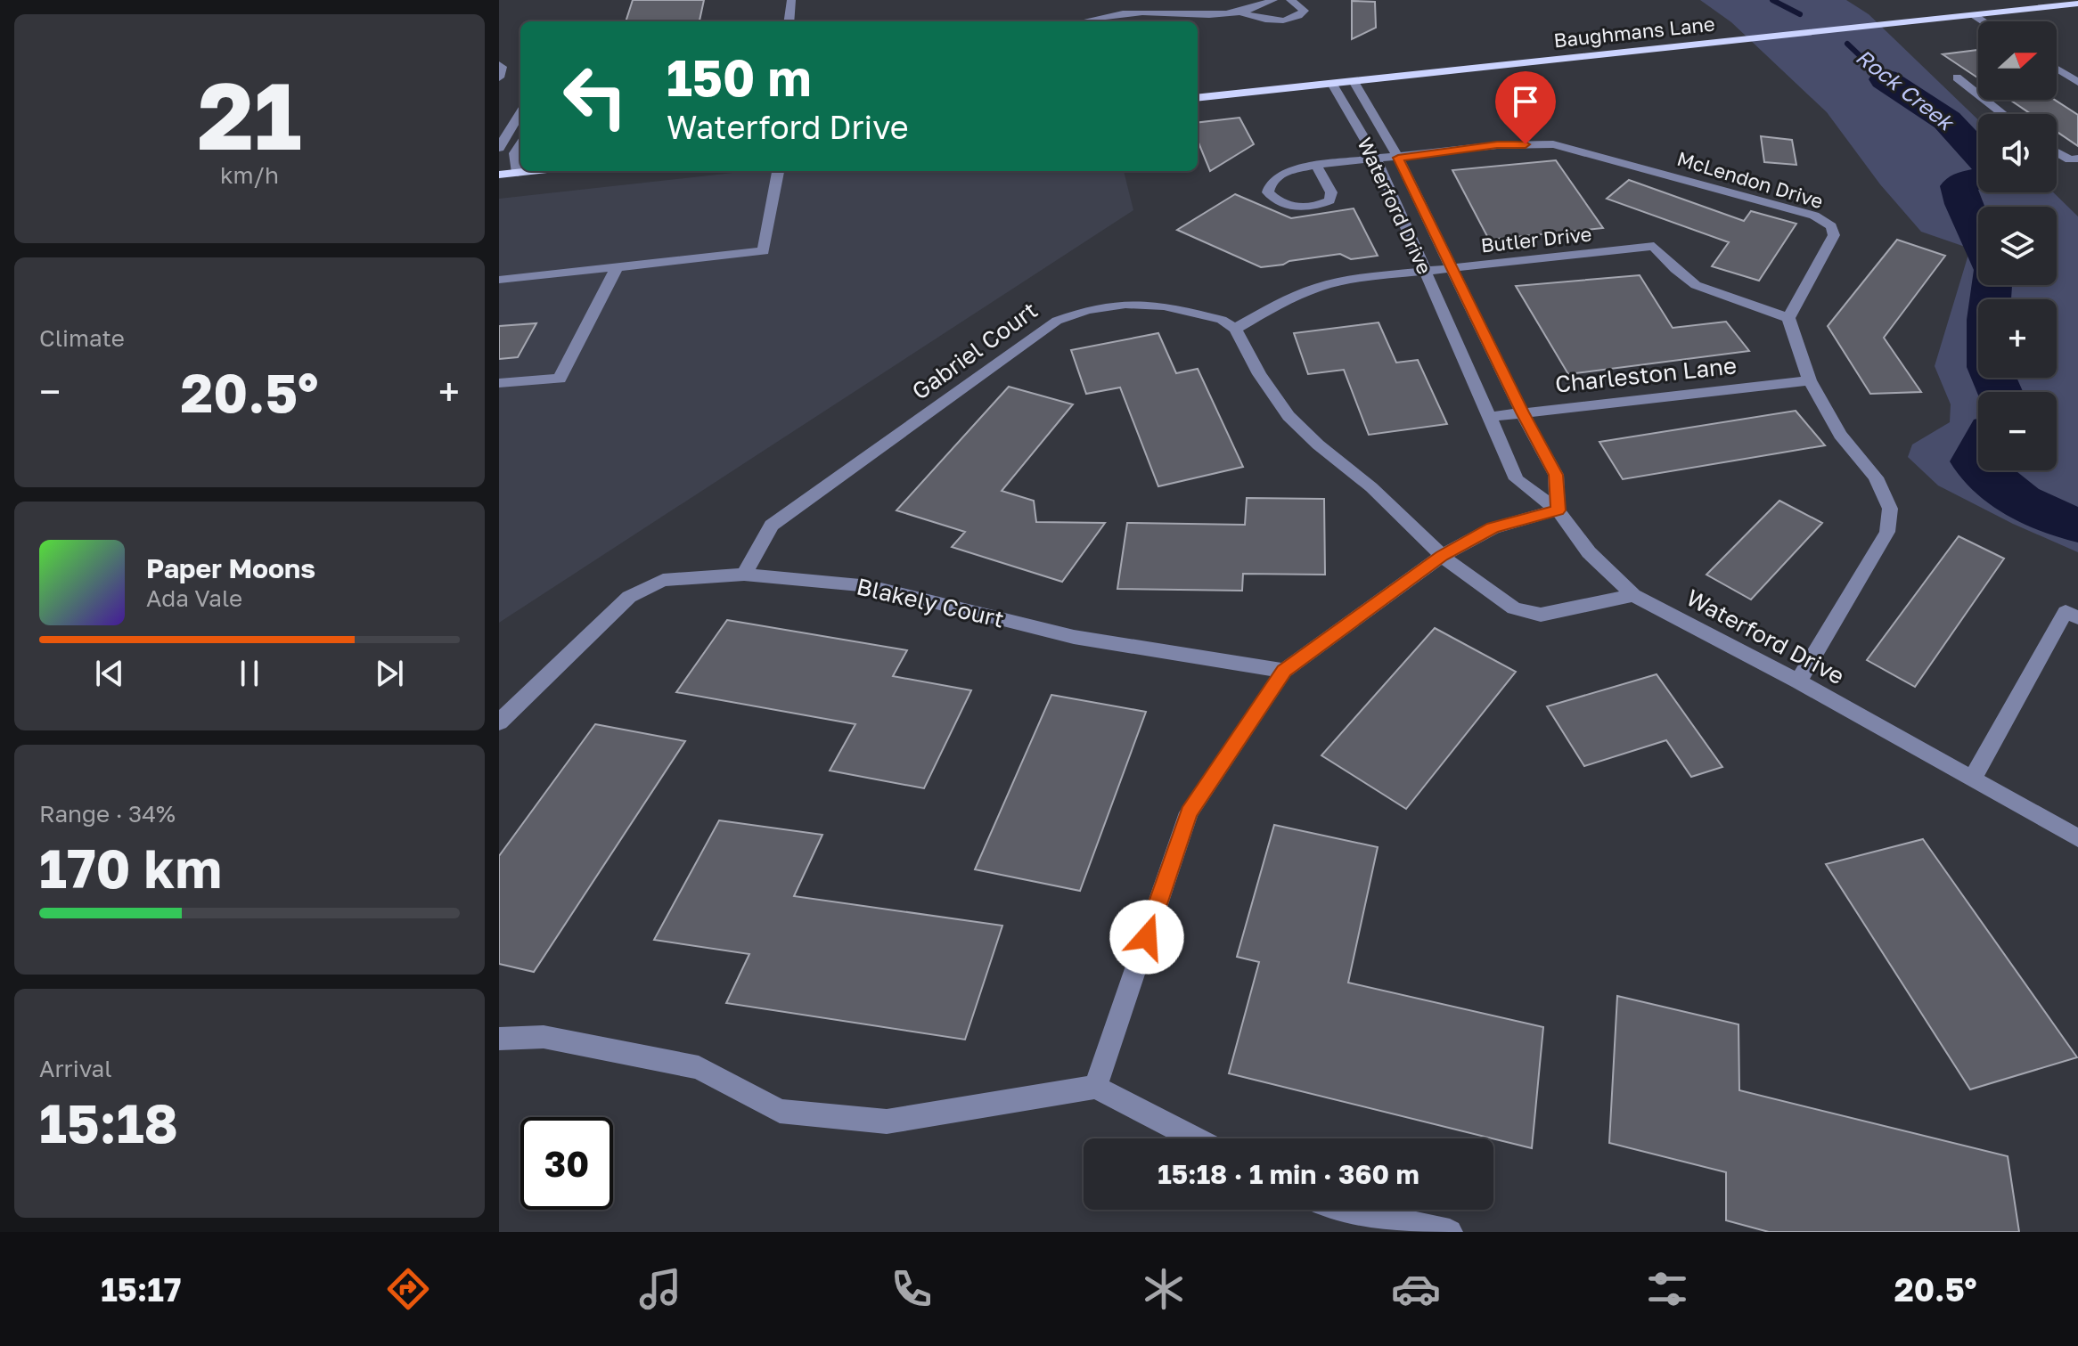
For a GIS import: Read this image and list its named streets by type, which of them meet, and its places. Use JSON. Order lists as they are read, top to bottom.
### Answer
{
  "streets": {
    "main road": ["Baughmans Lane"],
    "street": [
      "McLendon Drive",
      "Waterford Drive",
      "Butler Drive",
      "Gabriel Court",
      "Charleston Lane",
      "Blakely Court"
    ]
  },
  "crossings": [
    ["Baughmans Lane", "Waterford Drive"],
    ["McLendon Drive", "Waterford Drive"],
    ["McLendon Drive", "Butler Drive"],
    ["Waterford Drive", "Butler Drive"],
    ["Waterford Drive", "Charleston Lane"],
    ["Butler Drive", "Gabriel Court"],
    ["Gabriel Court", "Blakely Court"]
  ],
  "water": ["Rock Creek"],
  "north": "right",
  "page": {
    "tile": [
      ["21", "km/h"],
      "Climate",
      ["Range · 34%", "170 km"],
      ["Arrival", "15:18"]
    ],
    "map_buttons": ["+", "−"],
    "turn": ["150 m", "Waterford Drive"],
    "heat": ["−", "20.5°", "+"],
    "song": ["Paper Moons", "Ada Vale"],
    "limit": "30",
    "trip": "15:18 · 1 min · 360 m",
    "tabs": ["15:17", "20.5°"]
  }
}
